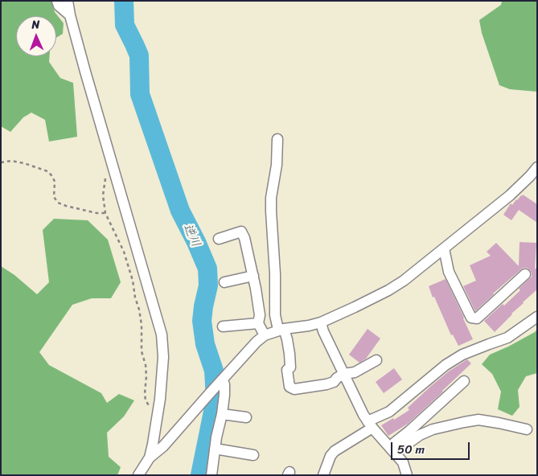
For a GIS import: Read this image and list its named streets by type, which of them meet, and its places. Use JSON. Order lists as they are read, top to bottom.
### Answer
{
  "water": ["逆川"],
  "scale_bar": "50 m",
  "north": "top"
}
